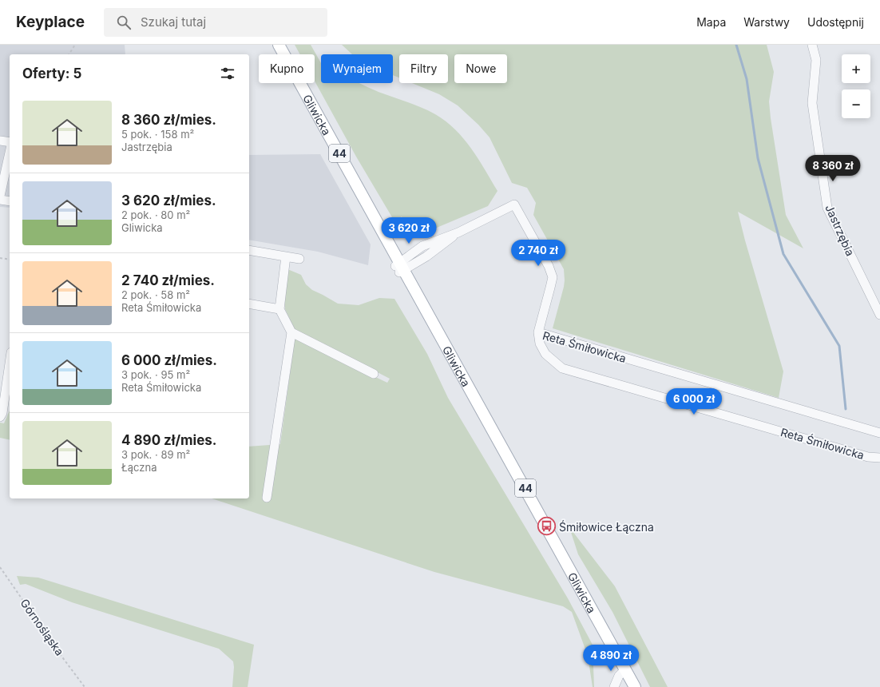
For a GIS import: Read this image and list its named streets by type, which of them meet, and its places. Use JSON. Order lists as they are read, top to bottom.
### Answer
{
  "streets": {
    "main road": ["Gliwicka", "44"],
    "street": ["Jastrzębia", "Reta Śmiłowicka"],
    "path": ["Górnośląska"]
  },
  "places": {
    "bus stop": ["Śmiłowice Łączna"]
  },
  "page": {
    "header": "Keyplace",
    "search": "Szukaj tutaj",
    "nav": ["Mapa", "Warstwy", "Udostępnij"],
    "map_buttons": ["+", "−"],
    "chip": [
      "Kupno",
      "Wynajem",
      "Filtry",
      "Nowe"
    ],
    "heading": "Oferty: 5",
    "list": [
      {
        "name": "8 360 zł/mies.",
        "note": "5 pok. · 158 m² · Jastrzębia"
      },
      {
        "name": "3 620 zł/mies.",
        "note": "2 pok. · 80 m² · Gliwicka"
      },
      {
        "name": "2 740 zł/mies.",
        "note": "2 pok. · 58 m² · Reta Śmiłowicka"
      },
      {
        "name": "6 000 zł/mies.",
        "note": "3 pok. · 95 m² · Reta Śmiłowicka"
      },
      {
        "name": "4 890 zł/mies.",
        "note": "3 pok. · 89 m² · Łączna"
      }
    ],
    "price": [
      "8 360 zł",
      "3 620 zł",
      "2 740 zł",
      "6 000 zł",
      "4 890 zł"
    ]
  }
}
